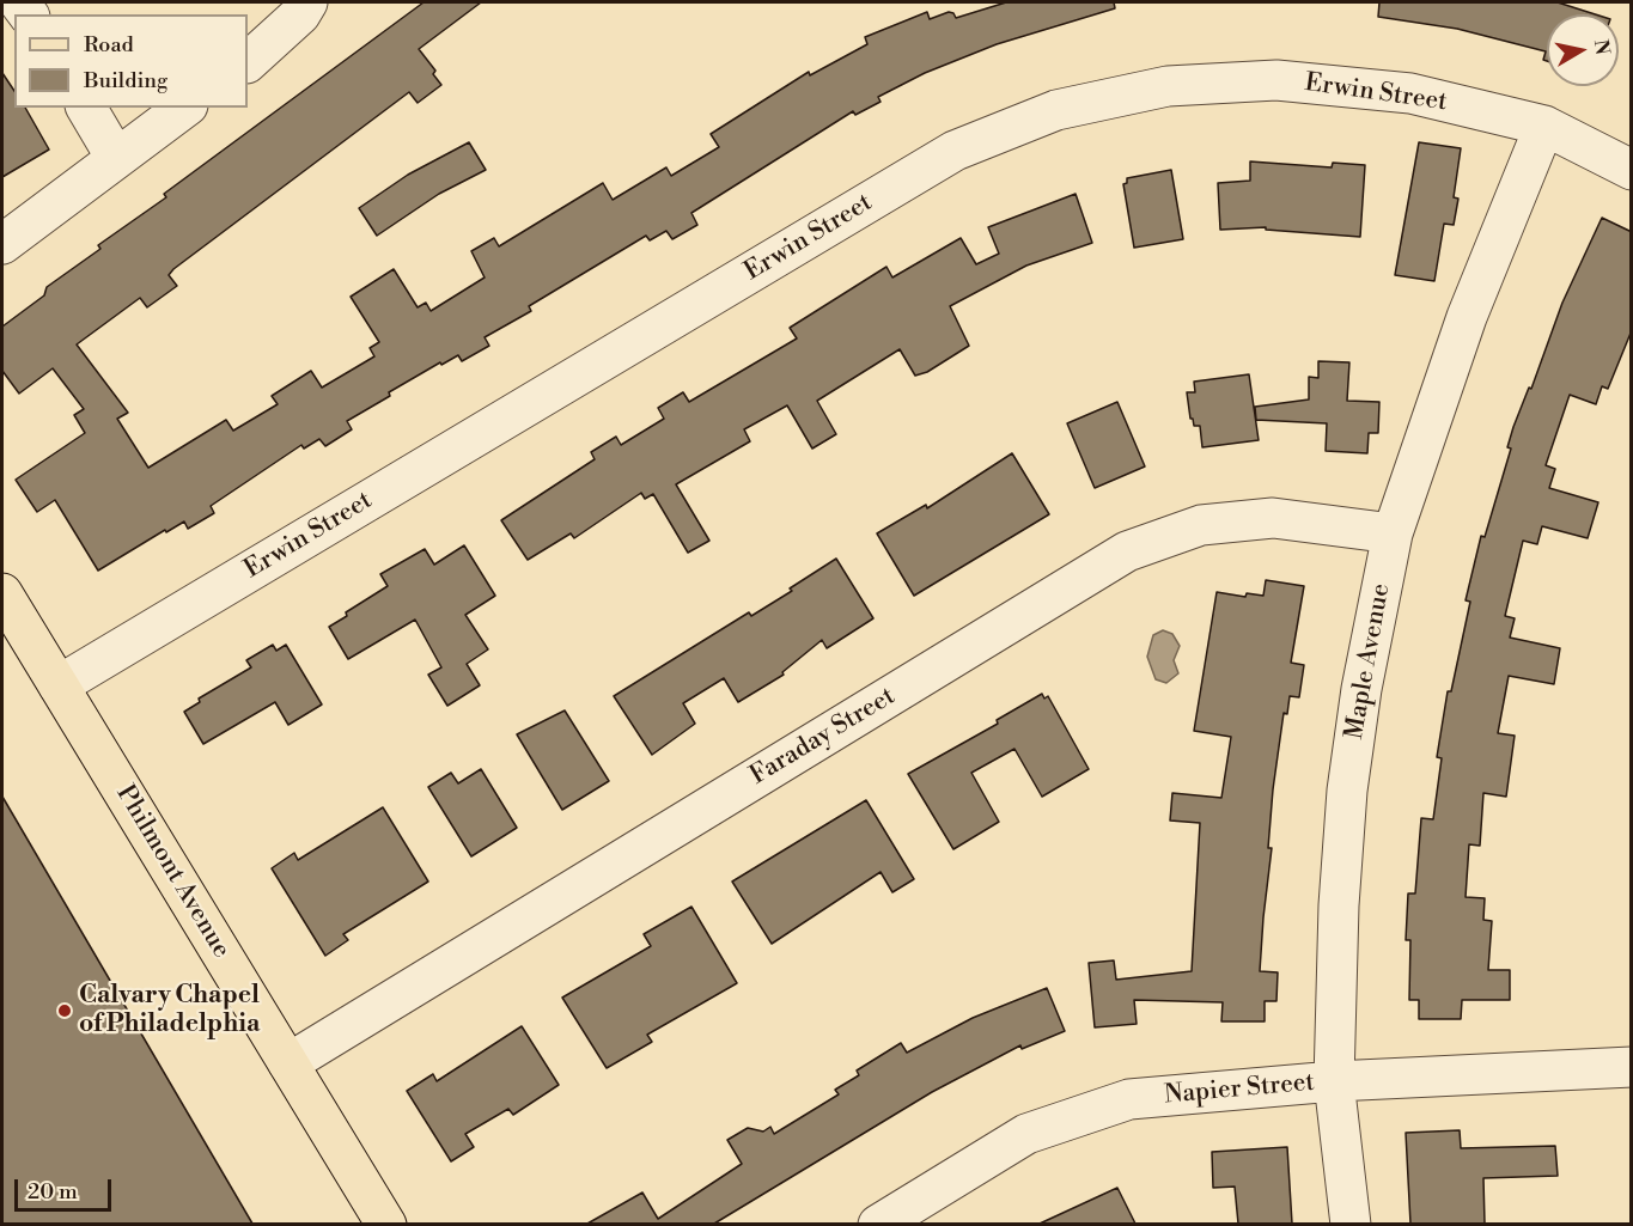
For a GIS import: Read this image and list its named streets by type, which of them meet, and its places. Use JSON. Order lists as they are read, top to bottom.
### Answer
{
  "streets": {
    "main road": ["Philmont Avenue"],
    "street": [
      "Erwin Street",
      "Maple Avenue",
      "Faraday Street",
      "Napier Street"
    ]
  },
  "crossings": [
    ["Erwin Street", "Maple Avenue"],
    ["Erwin Street", "Philmont Avenue"],
    ["Maple Avenue", "Faraday Street"],
    ["Maple Avenue", "Napier Street"],
    ["Faraday Street", "Philmont Avenue"]
  ],
  "places": ["Calvary Chapel of Philadelphia"],
  "legend": ["Road", "Building"],
  "scale_bar": "20 m",
  "north": "right"
}
